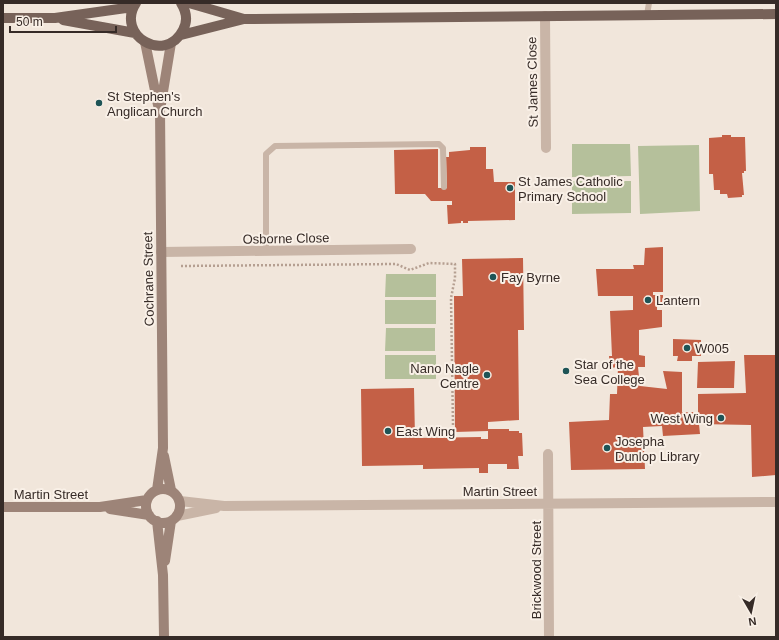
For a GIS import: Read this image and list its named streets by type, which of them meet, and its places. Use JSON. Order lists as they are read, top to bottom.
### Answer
{
  "streets": {
    "street": [
      "St James Close",
      "Osborne Close",
      "Cochrane Street",
      "Martin Street",
      "Brickwood Street"
    ]
  },
  "crossings": [
    ["Osborne Close", "Cochrane Street"],
    ["Cochrane Street", "Martin Street"],
    ["Martin Street", "Brickwood Street"]
  ],
  "places": [
    "St Stephen's Anglican Church",
    "St James Catholic Primary School",
    "Fay Byrne",
    "Lantern",
    "W005",
    "Star of the Sea College",
    "Nano Nagle Centre",
    "West Wing",
    "East Wing",
    "Josepha Dunlop Library"
  ],
  "scale_bar": "50 m",
  "north": "bottom"
}
